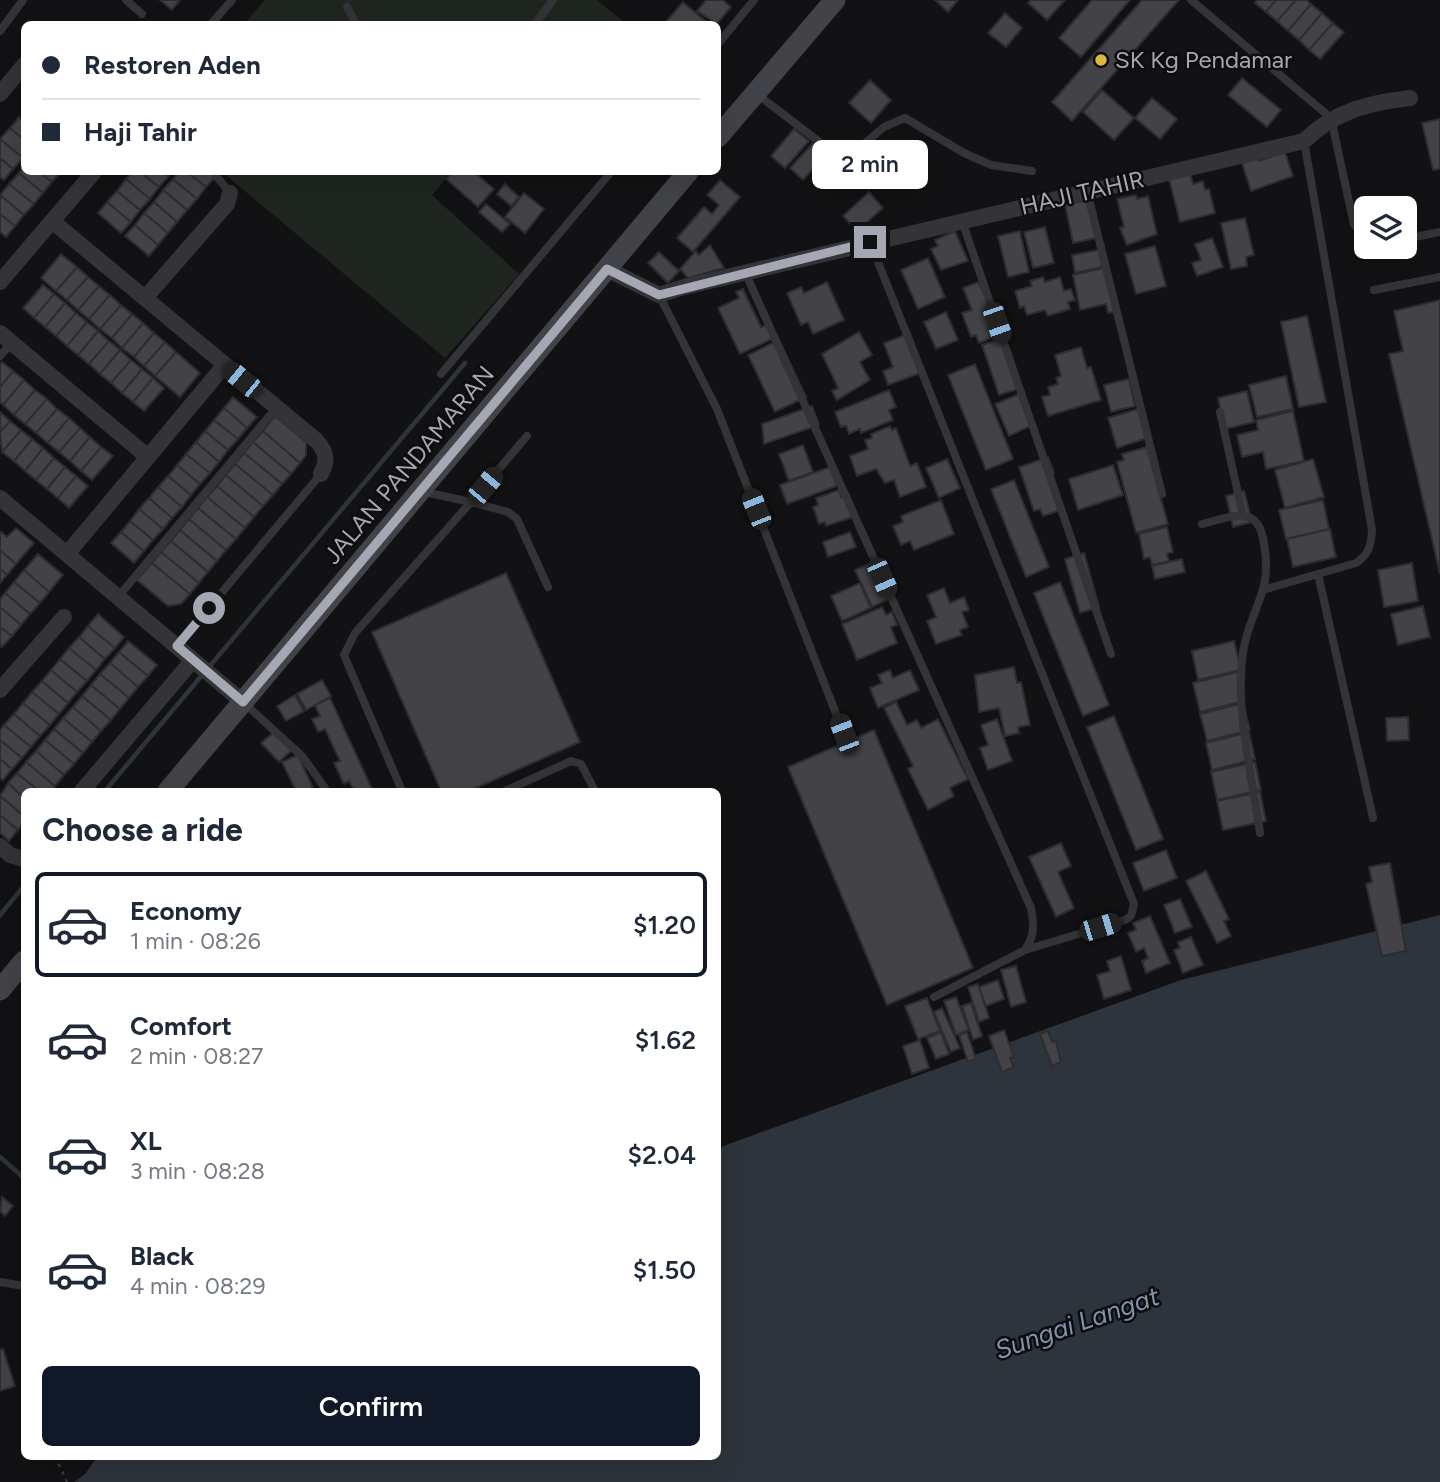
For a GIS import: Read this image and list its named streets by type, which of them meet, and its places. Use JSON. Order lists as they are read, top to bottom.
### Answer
{
  "streets": {
    "main road": ["JALAN PANDAMARAN"],
    "street": ["HAJI TAHIR"]
  },
  "water": ["Sungai Langat"],
  "places": ["SK Kg Pendamar"],
  "page": {
    "banner": ["Restoren Aden", "Haji Tahir"],
    "bubble": "2 min",
    "heading": "Choose a ride",
    "list": [
      {
        "name": "Economy",
        "note": "1 min · 08:26",
        "value": "$1.20"
      },
      {
        "name": "Comfort",
        "note": "2 min · 08:27",
        "value": "$1.62"
      },
      {
        "name": "XL",
        "note": "3 min · 08:28",
        "value": "$2.04"
      },
      {
        "name": "Black",
        "note": "4 min · 08:29",
        "value": "$1.50"
      }
    ],
    "buttons": "Confirm"
  }
}
